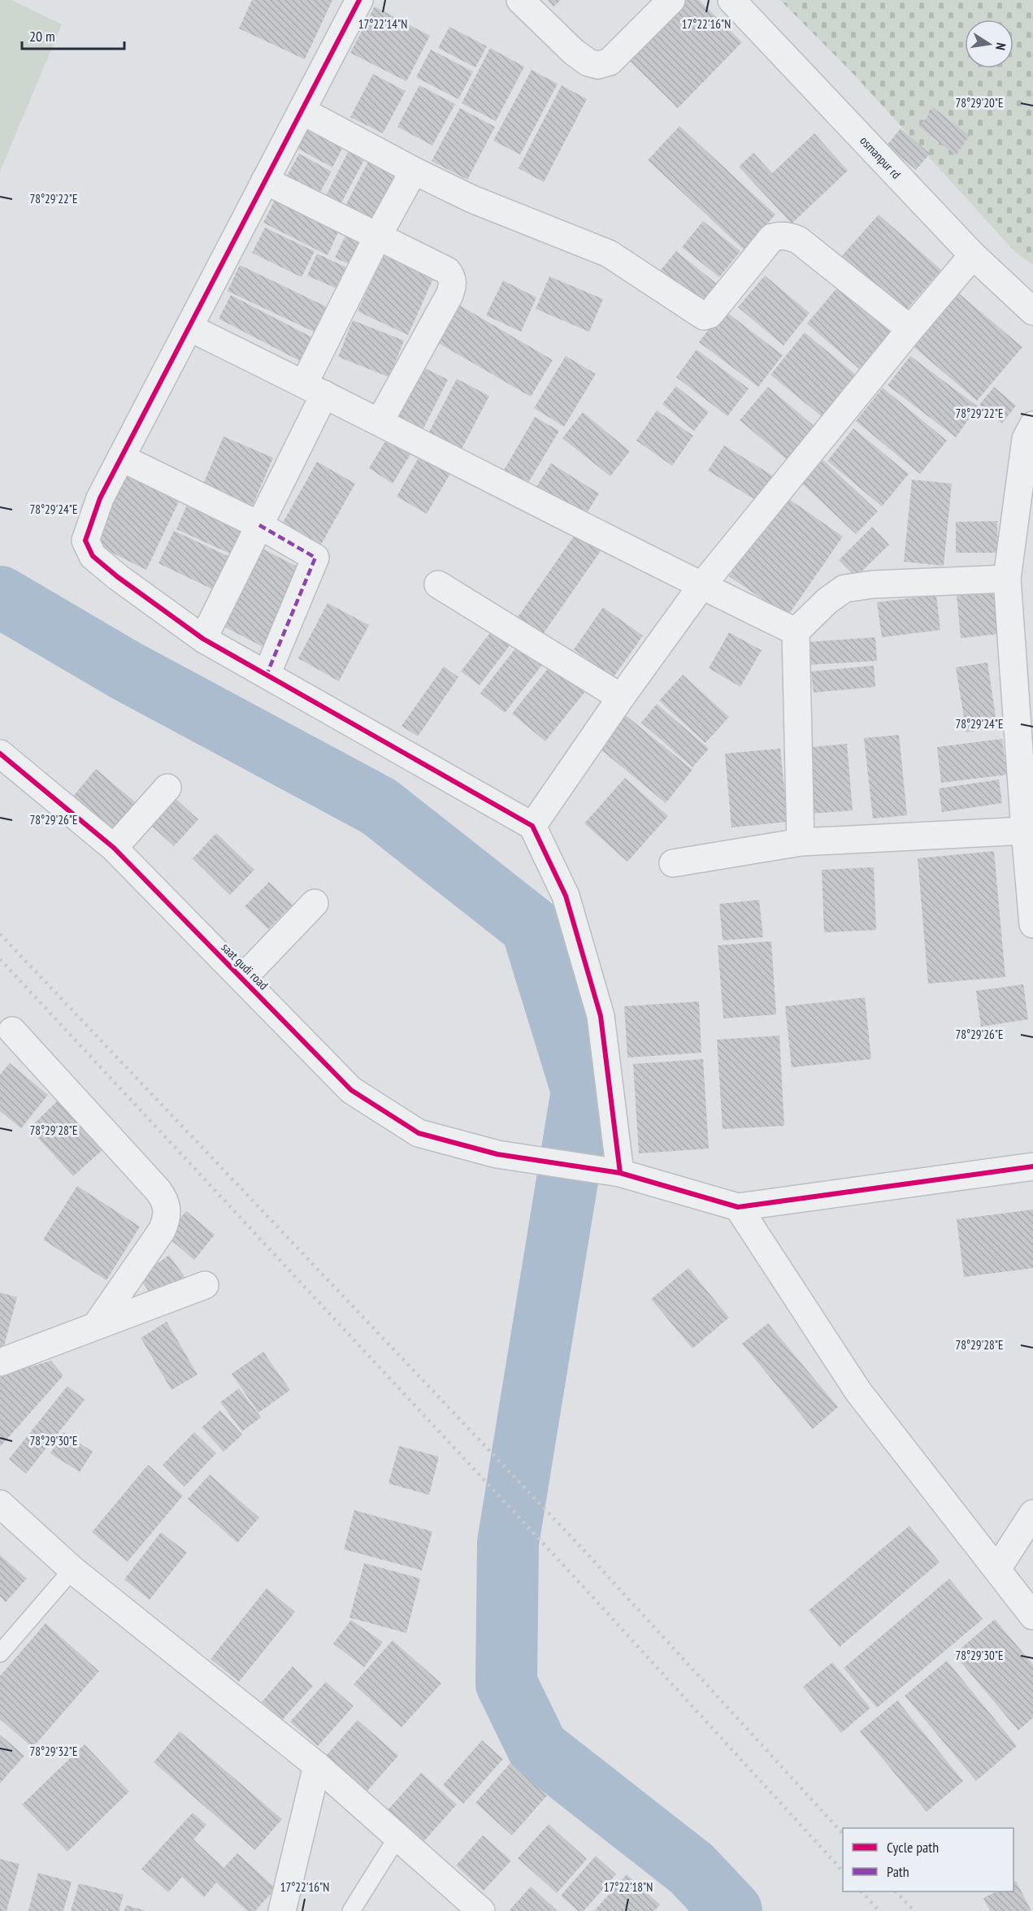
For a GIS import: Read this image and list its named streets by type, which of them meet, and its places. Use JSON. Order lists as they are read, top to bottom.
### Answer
{
  "streets": {
    "street": ["osmanpur rd", "saat gudi road"]
  },
  "legend": ["Cycle path", "Path"],
  "scale_bar": "20 m",
  "north": "right",
  "coordinates": [
    "17°22'14\"N",
    "17°22'16\"N",
    "78°29'20\"E",
    "78°29'22\"E",
    "78°29'24\"E",
    "78°29'26\"E",
    "78°29'28\"E",
    "78°29'30\"E",
    "78°29'32\"E",
    "17°22'18\"N"
  ]
}
